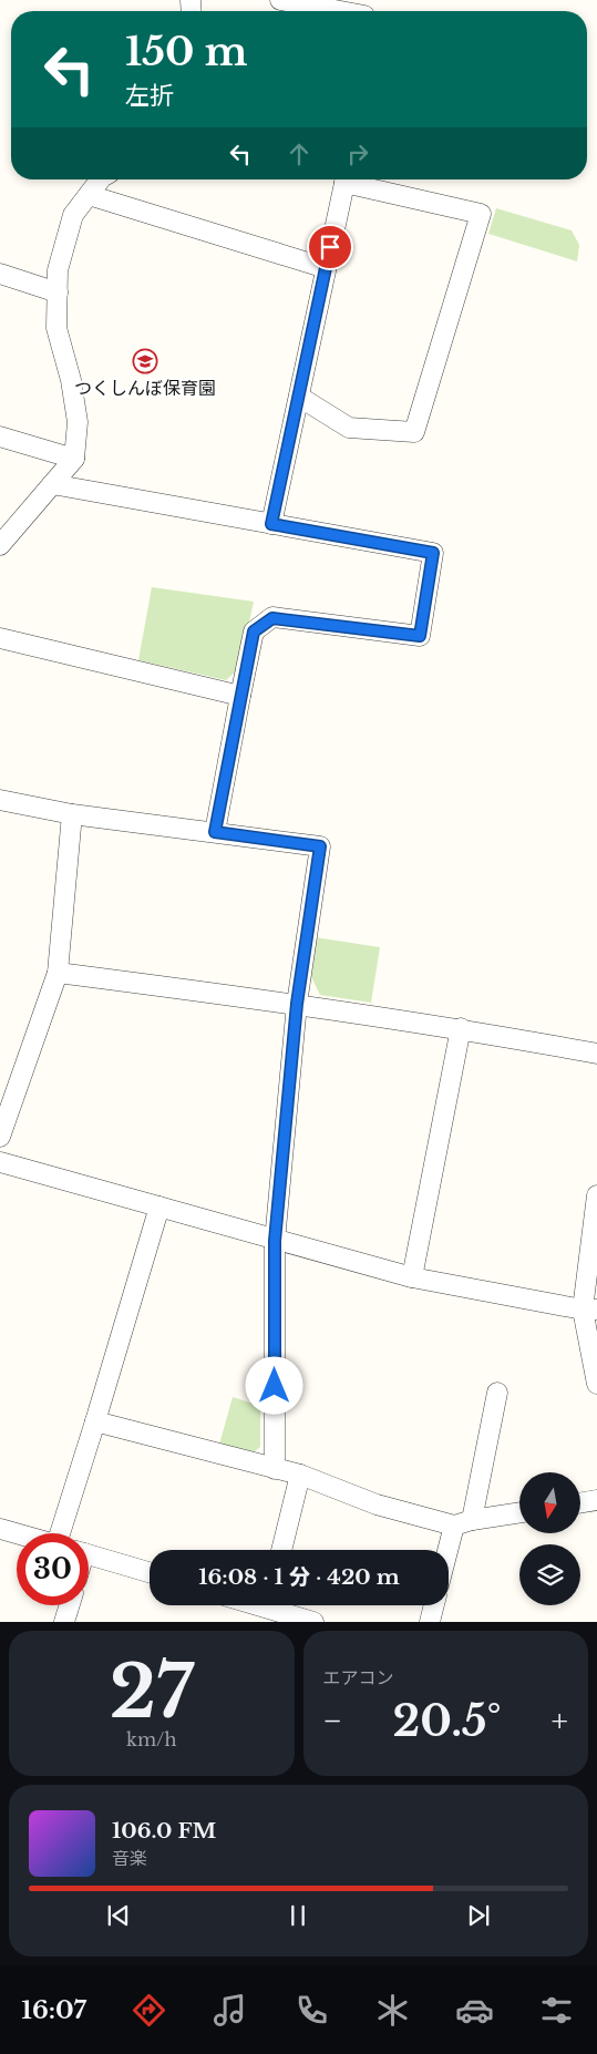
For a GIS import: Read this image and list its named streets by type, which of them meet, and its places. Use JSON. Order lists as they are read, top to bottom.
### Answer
{
  "places": {
    "school or university": ["つくしんぼ保育園"]
  },
  "north": "bottom",
  "page": {
    "turn": ["150 m", "左折"],
    "limit": "30",
    "trip": "16:08 · 1 分 · 420 m",
    "tile": [
      ["27", "km/h"],
      "エアコン"
    ],
    "heat": ["−", "20.5°", "+"],
    "song": ["106.0 FM", "音楽"],
    "tabs": "16:07"
  }
}
